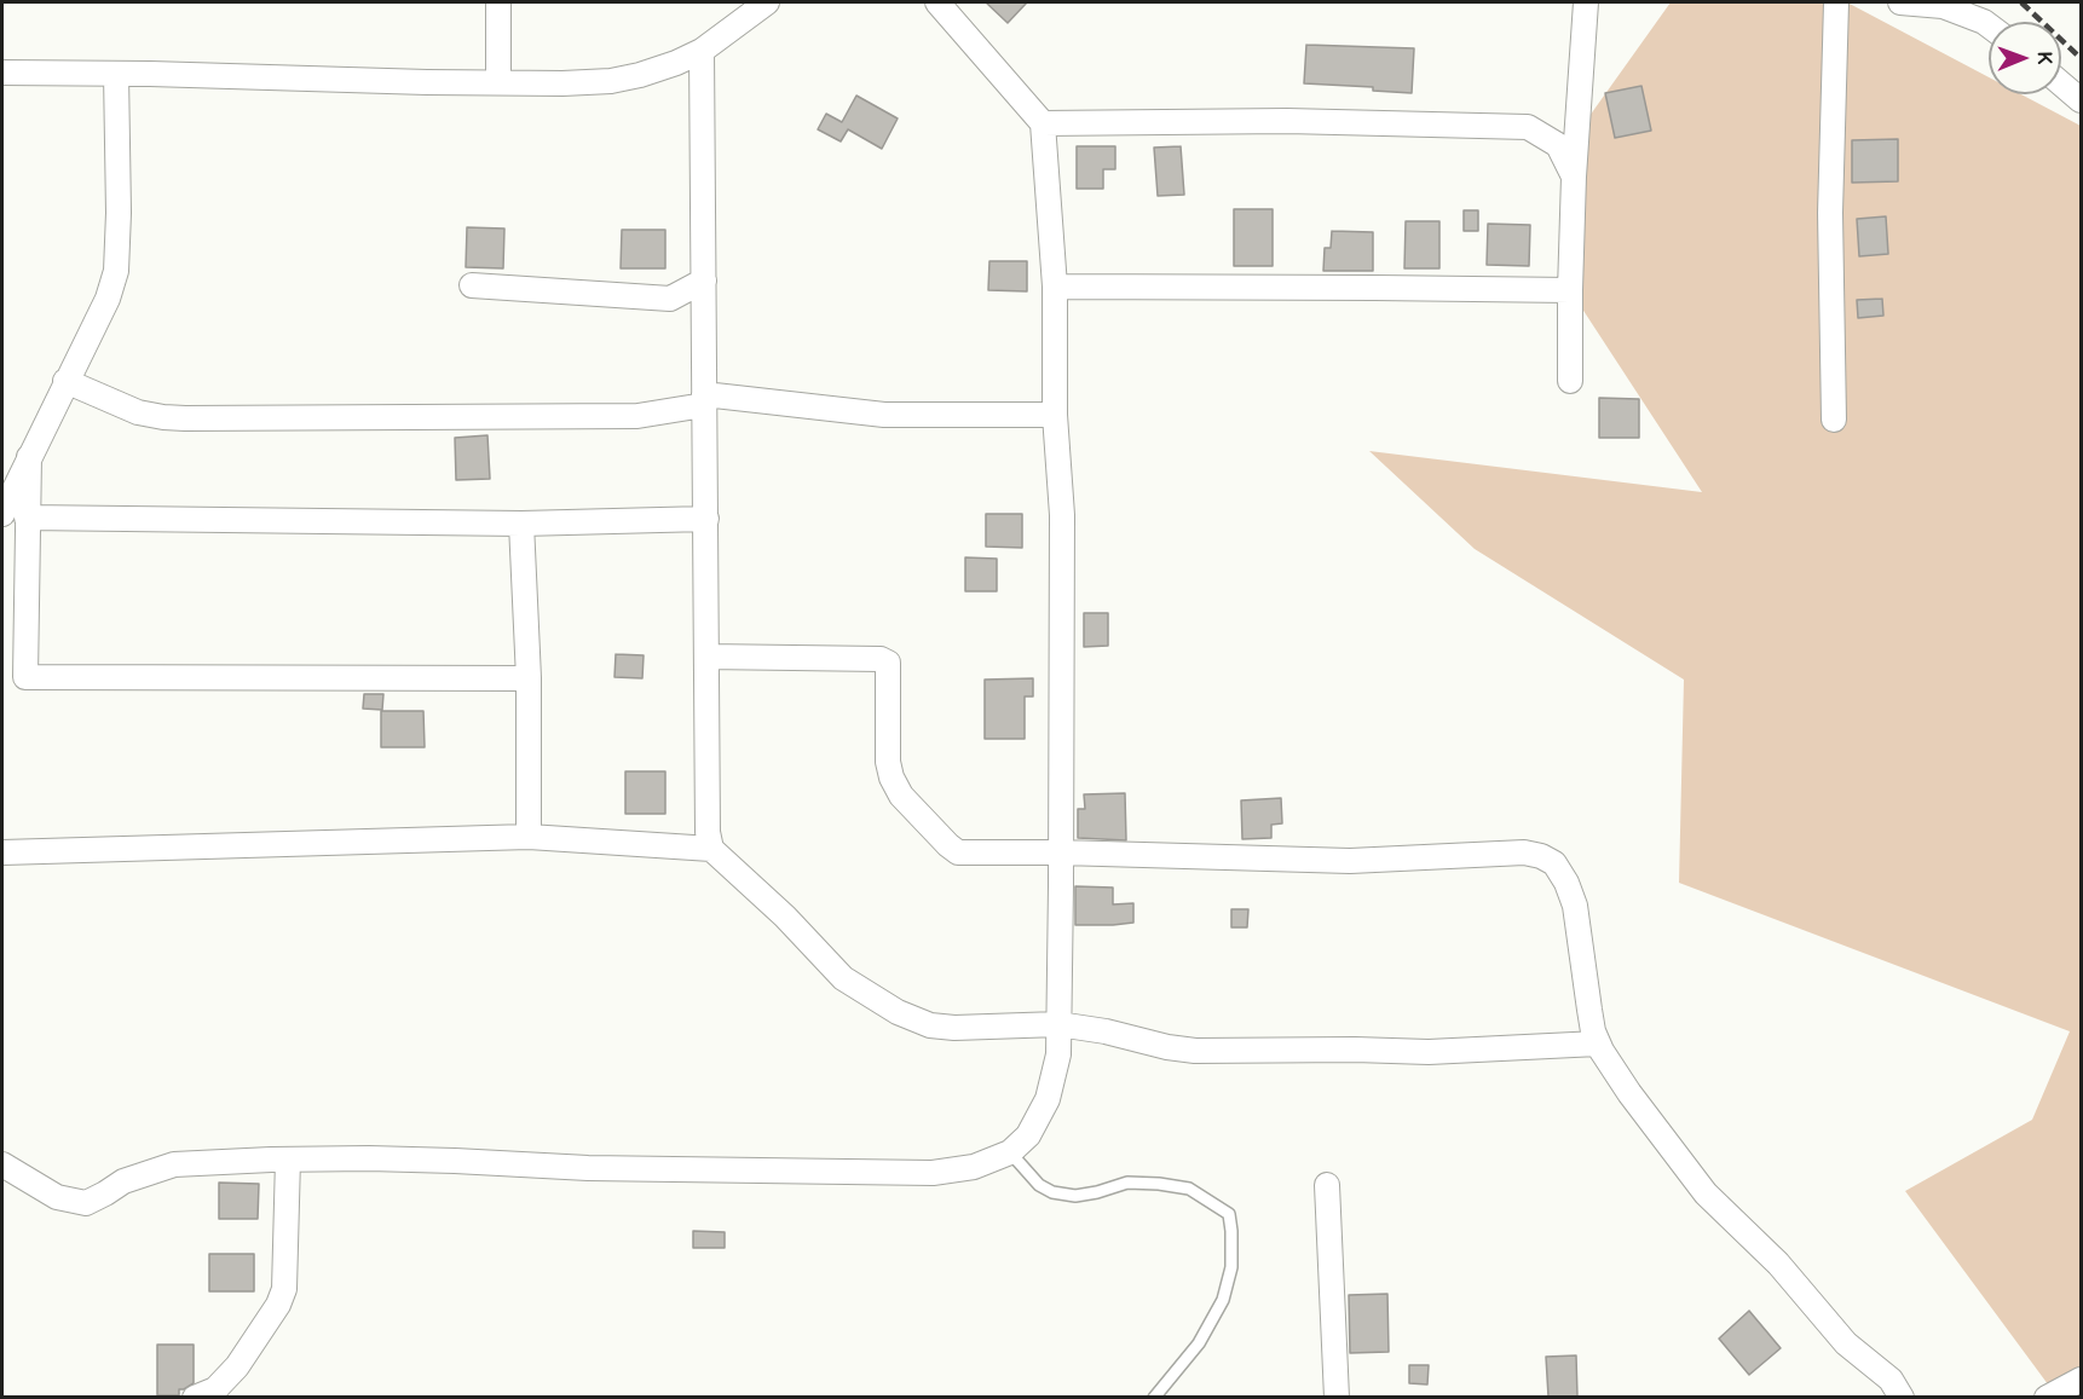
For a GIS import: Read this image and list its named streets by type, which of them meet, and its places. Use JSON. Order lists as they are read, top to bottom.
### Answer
{
  "north": "right"
}
